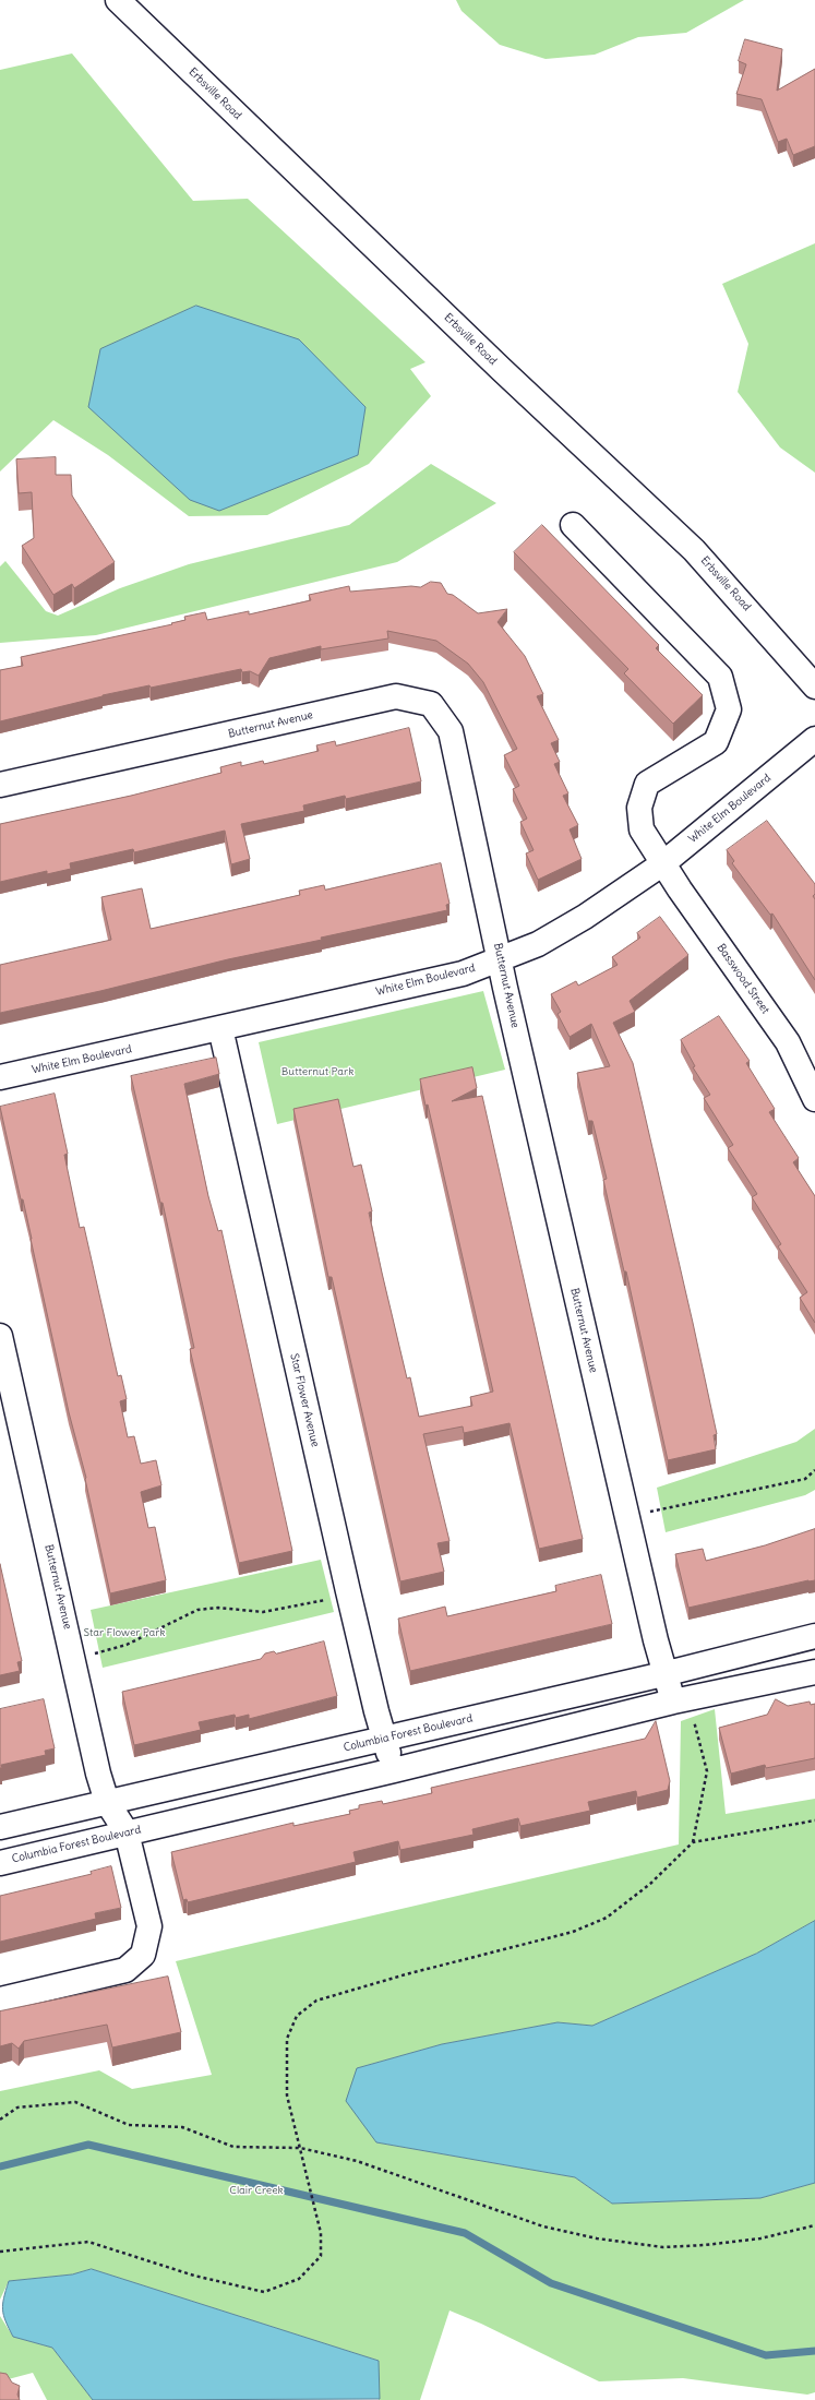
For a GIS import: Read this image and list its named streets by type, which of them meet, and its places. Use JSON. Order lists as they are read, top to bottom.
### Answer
{
  "streets": {
    "street": [
      "Erbsville Road",
      "Butternut Avenue",
      "White Elm Boulevard",
      "Basswood Street",
      "Star Flower Avenue",
      "Columbia Forest Boulevard"
    ]
  },
  "crossings": [
    ["Butternut Avenue", "White Elm Boulevard"],
    ["Butternut Avenue", "Columbia Forest Boulevard"],
    ["White Elm Boulevard", "Basswood Street"],
    ["White Elm Boulevard", "Star Flower Avenue"],
    ["Star Flower Avenue", "Columbia Forest Boulevard"]
  ],
  "parks": ["Butternut Park", "Star Flower Park", "Clair Creek"]
}
